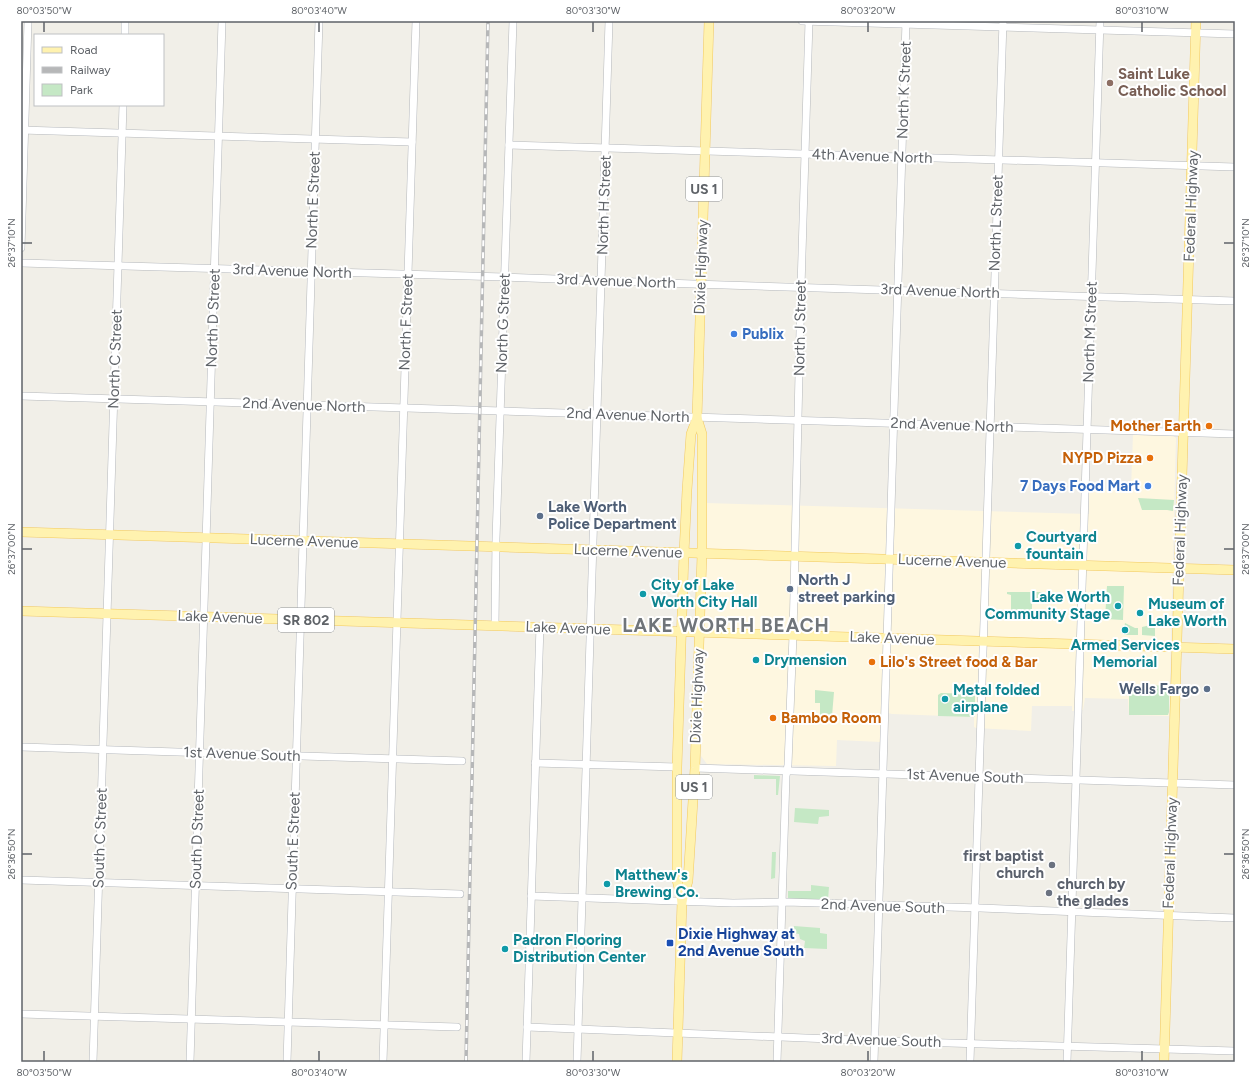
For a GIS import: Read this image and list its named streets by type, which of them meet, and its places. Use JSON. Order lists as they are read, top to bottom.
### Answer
{
  "streets": {
    "main road": [
      "US 1",
      "Federal Highway",
      "Dixie Highway",
      "Lucerne Avenue",
      "Lake Avenue",
      "SR 802"
    ],
    "street": [
      "North K Street",
      "4th Avenue North",
      "North E Street",
      "North H Street",
      "North L Street",
      "3rd Avenue North",
      "North D Street",
      "North F Street",
      "North G Street",
      "North J Street",
      "North M Street",
      "North C Street",
      "2nd Avenue North",
      "1st Avenue South",
      "South C Street",
      "South D Street",
      "South E Street",
      "2nd Avenue South",
      "3rd Avenue South"
    ]
  },
  "crossings": [
    ["North K Street", "4th Avenue North"],
    ["North K Street", "3rd Avenue North"],
    ["North K Street", "2nd Avenue North"],
    ["North K Street", "Lucerne Avenue"],
    ["North K Street", "Lake Avenue"],
    ["North K Street", "1st Avenue South"],
    ["North K Street", "2nd Avenue South"],
    ["North K Street", "3rd Avenue South"],
    ["4th Avenue North", "North H Street"],
    ["4th Avenue North", "Federal Highway"],
    ["4th Avenue North", "North L Street"],
    ["4th Avenue North", "Dixie Highway"],
    ["4th Avenue North", "North G Street"],
    ["4th Avenue North", "North J Street"],
    ["4th Avenue North", "North M Street"],
    ["North E Street", "3rd Avenue North"],
    ["North E Street", "2nd Avenue North"],
    ["North E Street", "Lucerne Avenue"],
    ["North E Street", "Lake Avenue"],
    ["North E Street", "South E Street"],
    ["North H Street", "3rd Avenue North"],
    ["North H Street", "2nd Avenue North"],
    ["North H Street", "Lucerne Avenue"],
    ["North H Street", "Lake Avenue"],
    ["North H Street", "2nd Avenue South"],
    ["North H Street", "3rd Avenue South"],
    ["Federal Highway", "3rd Avenue North"],
    ["Federal Highway", "2nd Avenue North"],
    ["Federal Highway", "Lucerne Avenue"],
    ["Federal Highway", "Lake Avenue"],
    ["Federal Highway", "1st Avenue South"],
    ["Federal Highway", "2nd Avenue South"],
    ["Federal Highway", "3rd Avenue South"],
    ["North L Street", "3rd Avenue North"],
    ["North L Street", "2nd Avenue North"],
    ["North L Street", "Lucerne Avenue"],
    ["North L Street", "Lake Avenue"],
    ["North L Street", "1st Avenue South"],
    ["North L Street", "2nd Avenue South"],
    ["North L Street", "3rd Avenue South"],
    ["Dixie Highway", "3rd Avenue North"],
    ["Dixie Highway", "2nd Avenue North"],
    ["Dixie Highway", "Lucerne Avenue"],
    ["Dixie Highway", "Lake Avenue"],
    ["Dixie Highway", "1st Avenue South"],
    ["Dixie Highway", "2nd Avenue South"],
    ["Dixie Highway", "3rd Avenue South"],
    ["3rd Avenue North", "North D Street"],
    ["3rd Avenue North", "North F Street"],
    ["3rd Avenue North", "North G Street"],
    ["3rd Avenue North", "North J Street"],
    ["3rd Avenue North", "North M Street"],
    ["3rd Avenue North", "North C Street"],
    ["North D Street", "2nd Avenue North"],
    ["North D Street", "Lucerne Avenue"],
    ["North D Street", "Lake Avenue"],
    ["North D Street", "South D Street"],
    ["North F Street", "2nd Avenue North"],
    ["North F Street", "Lucerne Avenue"],
    ["North F Street", "Lake Avenue"],
    ["North F Street", "1st Avenue South"],
    ["North G Street", "2nd Avenue North"],
    ["North G Street", "Lucerne Avenue"],
    ["North G Street", "Lake Avenue"],
    ["North J Street", "2nd Avenue North"],
    ["North J Street", "Lucerne Avenue"],
    ["North J Street", "Lake Avenue"],
    ["North J Street", "1st Avenue South"],
    ["North J Street", "2nd Avenue South"],
    ["North J Street", "3rd Avenue South"],
    ["North M Street", "2nd Avenue North"],
    ["North M Street", "Lucerne Avenue"],
    ["North M Street", "Lake Avenue"],
    ["North M Street", "1st Avenue South"],
    ["North M Street", "2nd Avenue South"],
    ["North M Street", "3rd Avenue South"],
    ["North C Street", "2nd Avenue North"],
    ["North C Street", "Lucerne Avenue"],
    ["North C Street", "Lake Avenue"],
    ["North C Street", "South C Street"],
    ["Lake Avenue", "South C Street"],
    ["Lake Avenue", "South D Street"],
    ["Lake Avenue", "South E Street"],
    ["1st Avenue South", "South C Street"],
    ["1st Avenue South", "South D Street"],
    ["1st Avenue South", "South E Street"]
  ],
  "districts": ["LAKE WORTH BEACH"],
  "places": {
    "other": [
      "Saint Luke Catholic School",
      "Publix",
      "Mother Earth",
      "NYPD Pizza",
      "7 Days Food Mart",
      "Lake Worth Police Department",
      "Courtyard fountain",
      "North J street parking",
      "City of Lake Worth City Hall",
      "Lake Worth Community Stage",
      "Museum of Lake Worth",
      "Armed Services Memorial",
      "Drymension",
      "Lilo's Street food & Bar",
      "Wells Fargo",
      "Metal folded airplane",
      "Bamboo Room",
      "first baptist church",
      "Matthew's Brewing Co.",
      "church by the glades",
      "Padron Flooring Distribution Center"
    ],
    "transit": ["Dixie Highway at 2nd Avenue South"]
  },
  "legend": ["Road", "Railway", "Park"],
  "coordinates": [
    "80°03'50\"W",
    "80°03'40\"W",
    "80°03'30\"W",
    "80°03'20\"W",
    "80°03'10\"W",
    "26°37'10\"N",
    "26°37'00\"N",
    "26°36'50\"N"
  ]
}
